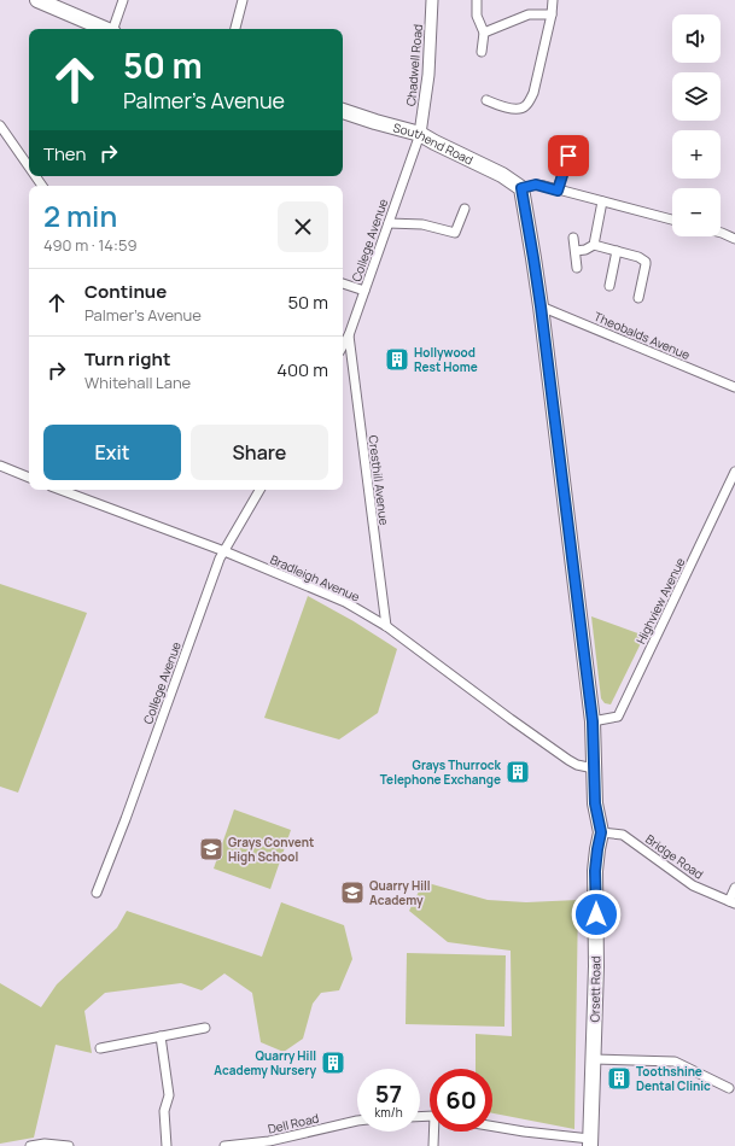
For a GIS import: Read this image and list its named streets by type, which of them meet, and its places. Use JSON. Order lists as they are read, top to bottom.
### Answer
{
  "streets": {
    "main road": ["Southend Road", "Orsett Road"],
    "street": [
      "Chadwell Road",
      "College Avenue",
      "Theobalds Avenue",
      "Cresthill Avenue",
      "Bradleigh Avenue",
      "Highview Avenue",
      "Bridge Road",
      "Dell Road"
    ]
  },
  "crossings": [
    ["Chadwell Road", "Southend Road"],
    ["Chadwell Road", "College Avenue"],
    ["Southend Road", "College Avenue"],
    ["College Avenue", "Cresthill Avenue"],
    ["College Avenue", "Bradleigh Avenue"],
    ["Cresthill Avenue", "Bradleigh Avenue"],
    ["Bridge Road", "Orsett Road"]
  ],
  "places": {
    "building": [
      "Hollywood Rest Home",
      "Grays Thurrock Telephone Exchange",
      "Quarry Hill Academy Nursery",
      "Toothshine Dental Clinic"
    ],
    "school or university": ["Grays Convent High School", "Quarry Hill Academy"]
  },
  "page": {
    "map_buttons": ["+", "−"],
    "turn": ["50 m", "Palmer's Avenue"],
    "then": "Then",
    "heading": ["2 min", "490 m · 14:59"],
    "list": [
      {
        "name": "Continue",
        "note": "Palmer's Avenue",
        "value": "50 m"
      },
      {
        "name": "Turn right",
        "note": "Whitehall Lane",
        "value": "400 m"
      }
    ],
    "buttons": ["Exit", "Share"],
    "speed": "57 km/h",
    "limit": "60"
  }
}
